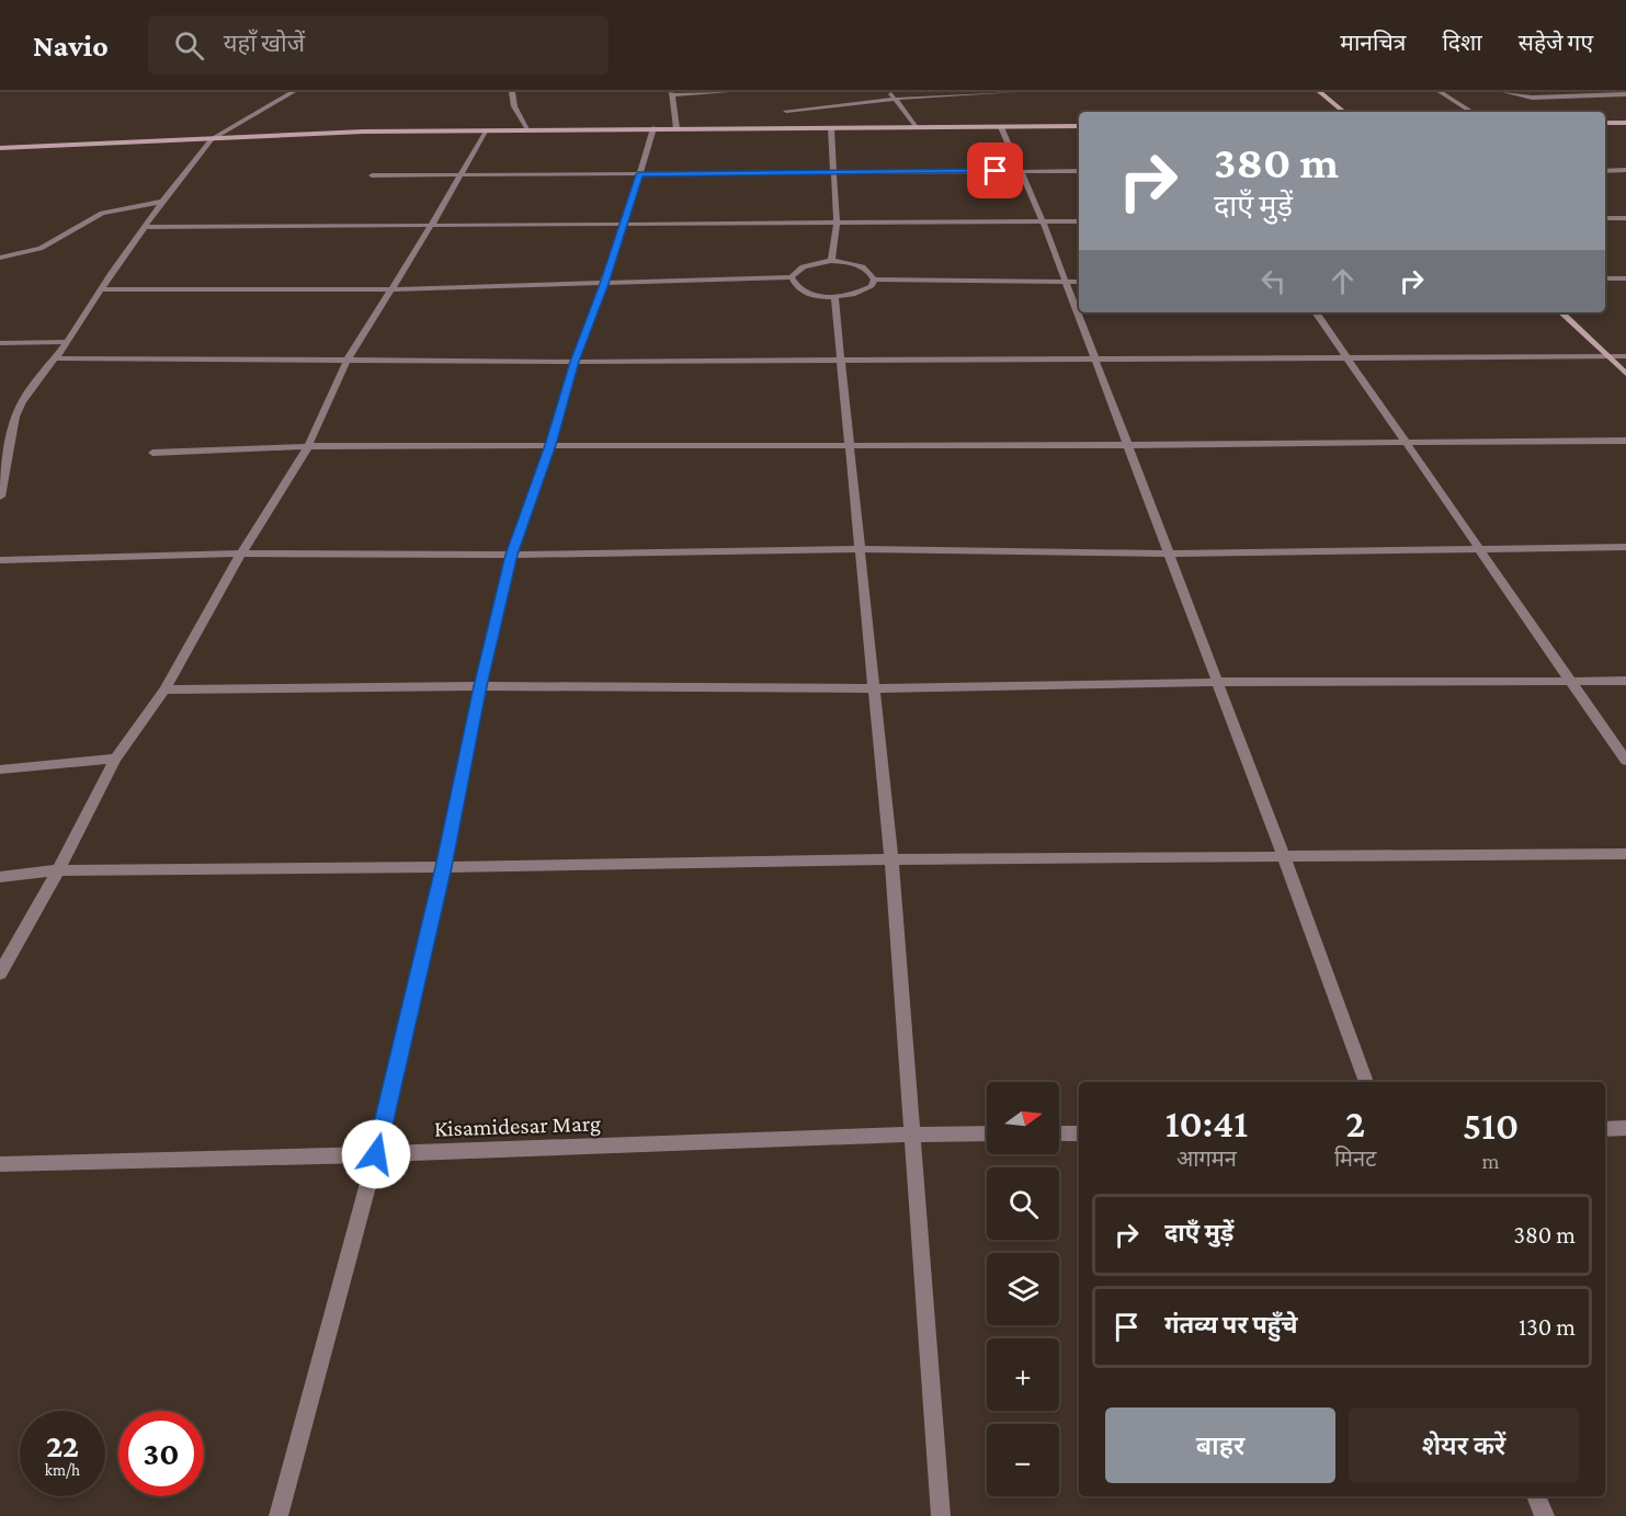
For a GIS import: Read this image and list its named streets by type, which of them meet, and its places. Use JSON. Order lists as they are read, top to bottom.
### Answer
{
  "streets": {
    "street": ["Kisamidesar Marg"]
  },
  "north": "right",
  "page": {
    "header": "Navio",
    "search": "यहाँ खोजें",
    "nav": ["मानचित्र", "दिशा", "सहेजे गए"],
    "turn": ["380 m", "दाएँ मुड़ें"],
    "map_buttons": ["+", "−"],
    "eta": [
      "10:41",
      "आगमन",
      "2",
      "मिनट",
      "510",
      "m"
    ],
    "list": [
      {
        "name": "दाएँ मुड़ें",
        "value": "380 m"
      },
      {
        "name": "गंतव्य पर पहुँचे",
        "value": "130 m"
      }
    ],
    "buttons": ["बाहर", "शेयर करें"],
    "speed": "22 km/h",
    "limit": "30"
  }
}
